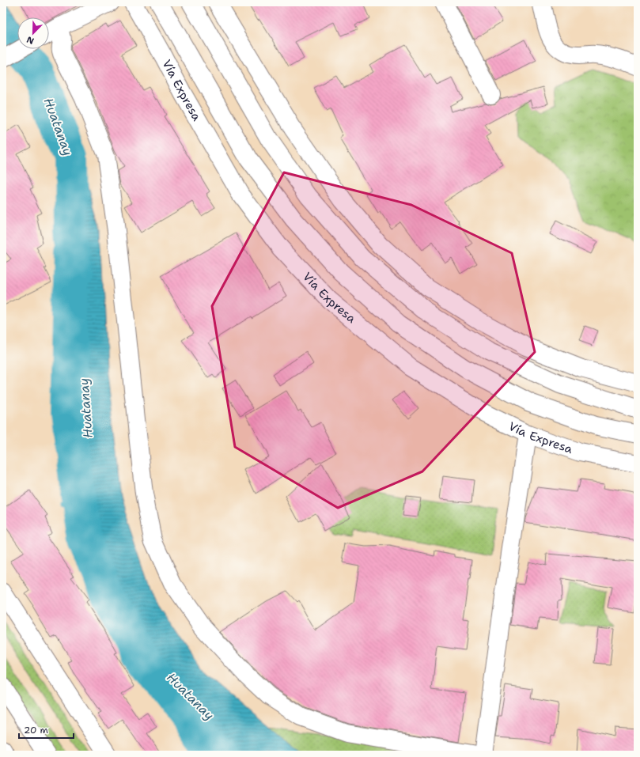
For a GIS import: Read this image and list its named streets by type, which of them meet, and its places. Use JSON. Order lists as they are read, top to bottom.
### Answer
{
  "streets": {
    "main road": ["Vía Expresa"]
  },
  "water": ["Huatanay"],
  "scale_bar": "20 m",
  "north": "bottom left"
}
